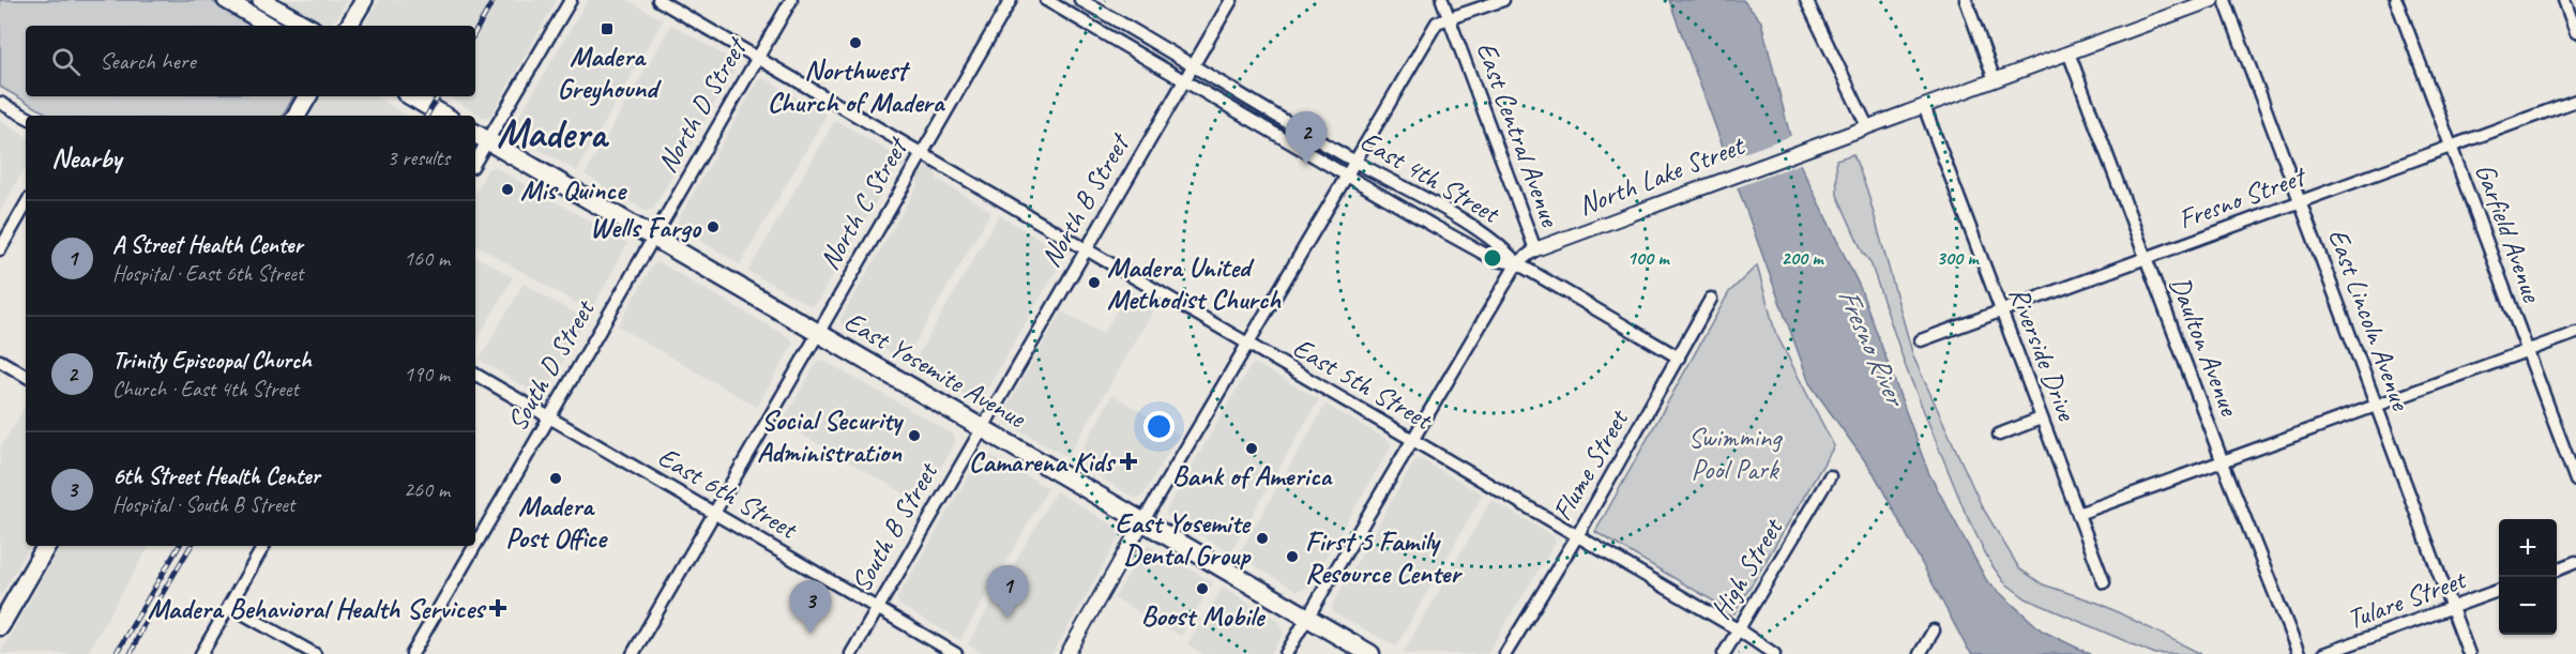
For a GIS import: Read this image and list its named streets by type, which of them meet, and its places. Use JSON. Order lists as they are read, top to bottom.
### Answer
{
  "streets": {
    "main road": ["East Yosemite Avenue"],
    "street": [
      "North D Street",
      "East Central Avenue",
      "North Lake Street",
      "East 4th Street",
      "Fresno Street",
      "North B Street",
      "North C Street",
      "Garfield Avenue",
      "East Lincoln Avenue",
      "Daulton Avenue",
      "Riverside Drive",
      "South D Street",
      "East 5th Street",
      "Flume Street",
      "East 6th Street",
      "South B Street",
      "High Street",
      "Tulare Street"
    ]
  },
  "crossings": [
    ["North D Street", "South D Street"],
    ["North D Street", "East Yosemite Avenue"],
    ["North D Street", "East 5th Street"],
    ["East Central Avenue", "North Lake Street"],
    ["North Lake Street", "East 4th Street"],
    ["North Lake Street", "Daulton Avenue"],
    ["North Lake Street", "Riverside Drive"],
    ["North Lake Street", "East Yosemite Avenue"],
    ["North Lake Street", "East 5th Street"],
    ["East 4th Street", "North B Street"],
    ["East 4th Street", "Flume Street"],
    ["Fresno Street", "Garfield Avenue"],
    ["Fresno Street", "East Lincoln Avenue"],
    ["Fresno Street", "Daulton Avenue"],
    ["Fresno Street", "Riverside Drive"],
    ["North B Street", "East Yosemite Avenue"],
    ["North B Street", "East 5th Street"],
    ["North B Street", "South B Street"],
    ["North C Street", "East Yosemite Avenue"],
    ["North C Street", "East 5th Street"],
    ["North C Street", "East 6th Street"],
    ["East Lincoln Avenue", "Tulare Street"],
    ["South D Street", "East Yosemite Avenue"],
    ["South D Street", "East 6th Street"],
    ["East Yosemite Avenue", "South B Street"],
    ["East 5th Street", "Flume Street"],
    ["East 5th Street", "High Street"],
    ["East 6th Street", "South B Street"]
  ],
  "districts": ["Madera"],
  "water": ["Fresno River"],
  "parks": ["Swimming Pool Park"],
  "places": {
    "transit": ["Madera Greyhound"],
    "other": [
      "Northwest Church of Madera",
      "Mis Quince",
      "Wells Fargo",
      "Madera United Methodist Church",
      "Social Security Administration",
      "Bank of America",
      "Madera Post Office",
      "East Yosemite Dental Group",
      "First 5 Family Resource Center",
      "Boost Mobile"
    ],
    "health": ["Camarena Kids", "Madera Behavioral Health Services"]
  },
  "page": {
    "search": "Search here",
    "pins": ["2", "1", "3"],
    "heading": ["Nearby", "3 results"],
    "list": [
      {
        "mark": "1",
        "name": "A Street Health Center",
        "note": "Hospital · East 6th Street",
        "value": "160 m"
      },
      {
        "mark": "2",
        "name": "Trinity Episcopal Church",
        "note": "Church · East 4th Street",
        "value": "190 m"
      },
      {
        "mark": "3",
        "name": "6th Street Health Center",
        "note": "Hospital · South B Street",
        "value": "260 m"
      }
    ],
    "map_buttons": ["+", "−"]
  },
  "rings": ["100 m", "200 m", "300 m"]
}
